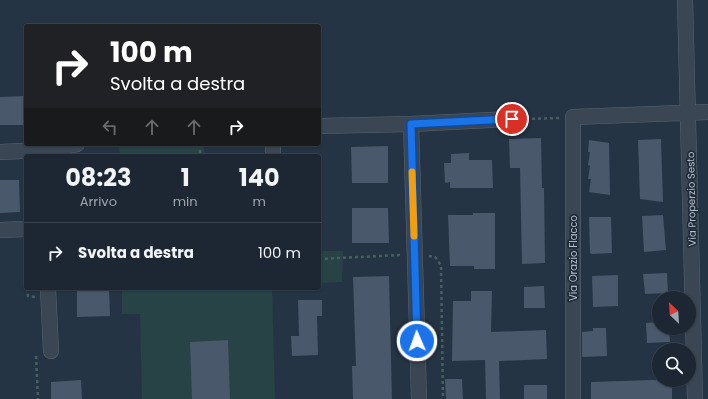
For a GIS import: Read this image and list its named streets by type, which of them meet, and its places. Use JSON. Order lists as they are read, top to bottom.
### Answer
{
  "streets": {
    "street": ["Via Properzio Sesto", "Via Orazio Flacco"]
  },
  "north": "top left",
  "page": {
    "turn": ["100 m", "Svolta a destra"],
    "eta": [
      "08:23",
      "Arrivo",
      "1",
      "min",
      "140",
      "m"
    ],
    "list": [
      {
        "name": "Svolta a destra",
        "value": "100 m"
      }
    ]
  }
}
